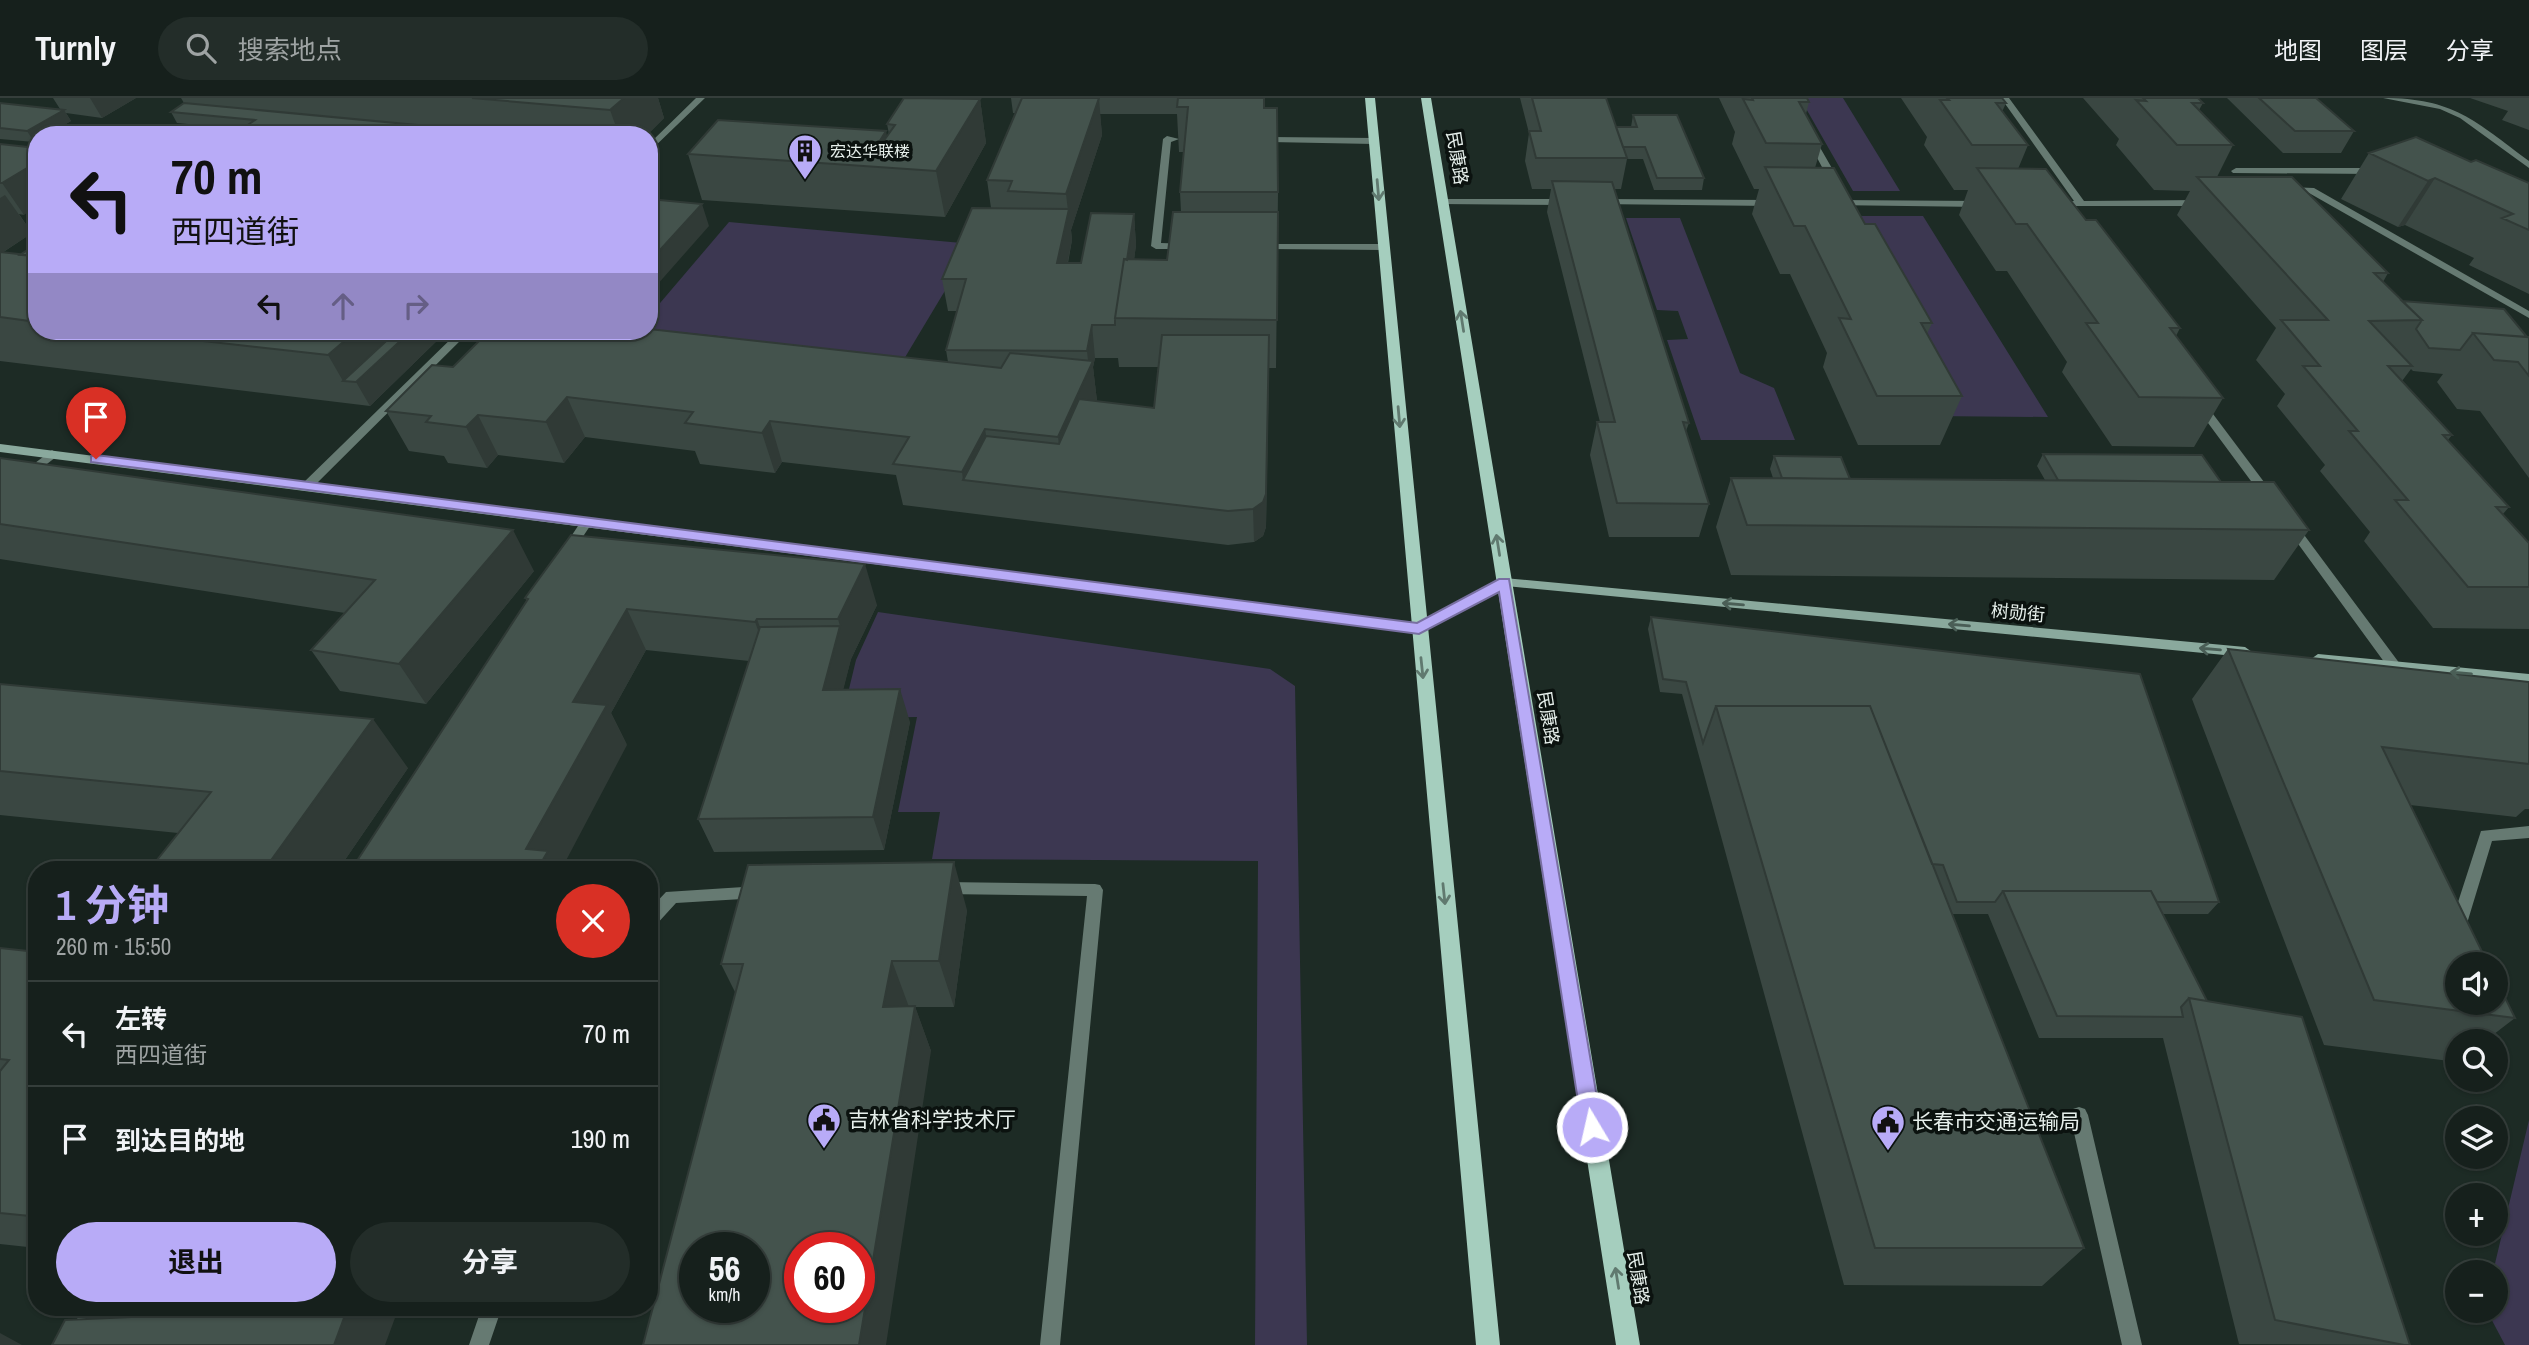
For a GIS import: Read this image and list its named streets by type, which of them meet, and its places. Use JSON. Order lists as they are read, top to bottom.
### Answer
{
  "streets": {
    "main road": ["民康路"],
    "street": ["树勋街"]
  },
  "crossings": [
    ["民康路", "树勋街"]
  ],
  "one_way": ["树勋街"],
  "places": {
    "building": ["宏达华联楼"],
    "public building": ["吉林省科学技术厅", "长春市交通运输局"]
  },
  "page": {
    "header": "Turnly",
    "search": "搜索地点",
    "nav": ["地图", "图层", "分享"],
    "turn": ["70 m", "西四道街"],
    "heading": ["1 分钟", "260 m · 15:50"],
    "map_buttons": ["+", "−"],
    "list": [
      {
        "name": "左转",
        "note": "西四道街",
        "value": "70 m"
      },
      {
        "name": "到达目的地",
        "value": "190 m"
      }
    ],
    "buttons": ["退出", "分享"],
    "speed": "56 km/h",
    "limit": "60"
  }
}
